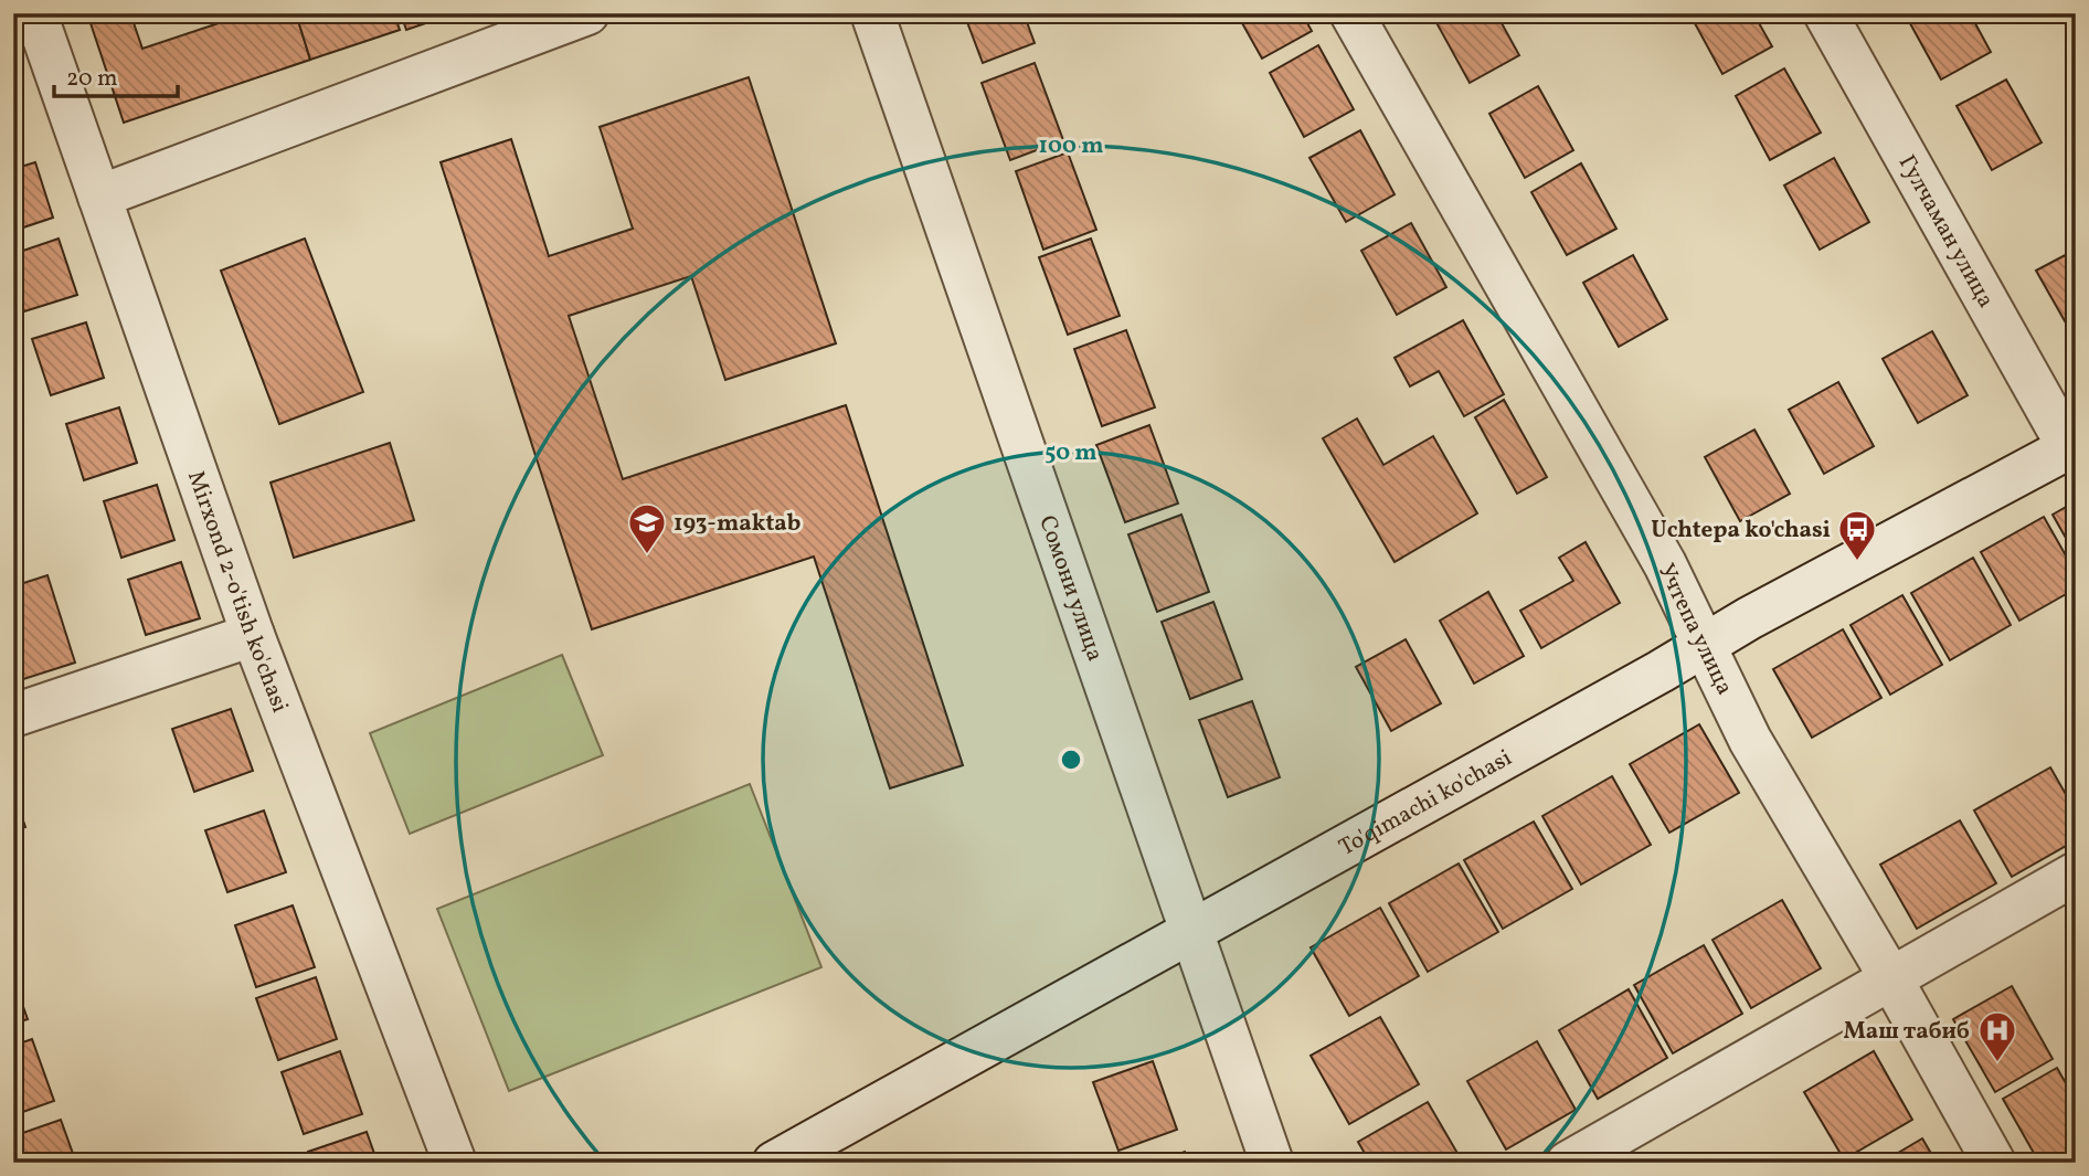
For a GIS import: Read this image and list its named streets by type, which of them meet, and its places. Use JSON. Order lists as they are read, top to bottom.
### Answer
{
  "streets": {
    "street": [
      "Гулчаман улица",
      "Сомони улица",
      "Mirxond 2-o'tish ko'chasi",
      "Учтепа улица",
      "To'qimachi ko'chasi"
    ]
  },
  "crossings": [
    ["Гулчаман улица", "To'qimachi ko'chasi"],
    ["Сомони улица", "To'qimachi ko'chasi"],
    ["Учтепа улица", "To'qimachi ko'chasi"]
  ],
  "places": {
    "school or university": ["193-maktab"],
    "bus stop": ["Uchtepa ko'chasi"],
    "hospital": ["Маш табиб"]
  },
  "scale_bar": "20 m",
  "rings": ["100 m", "50 m"]
}
